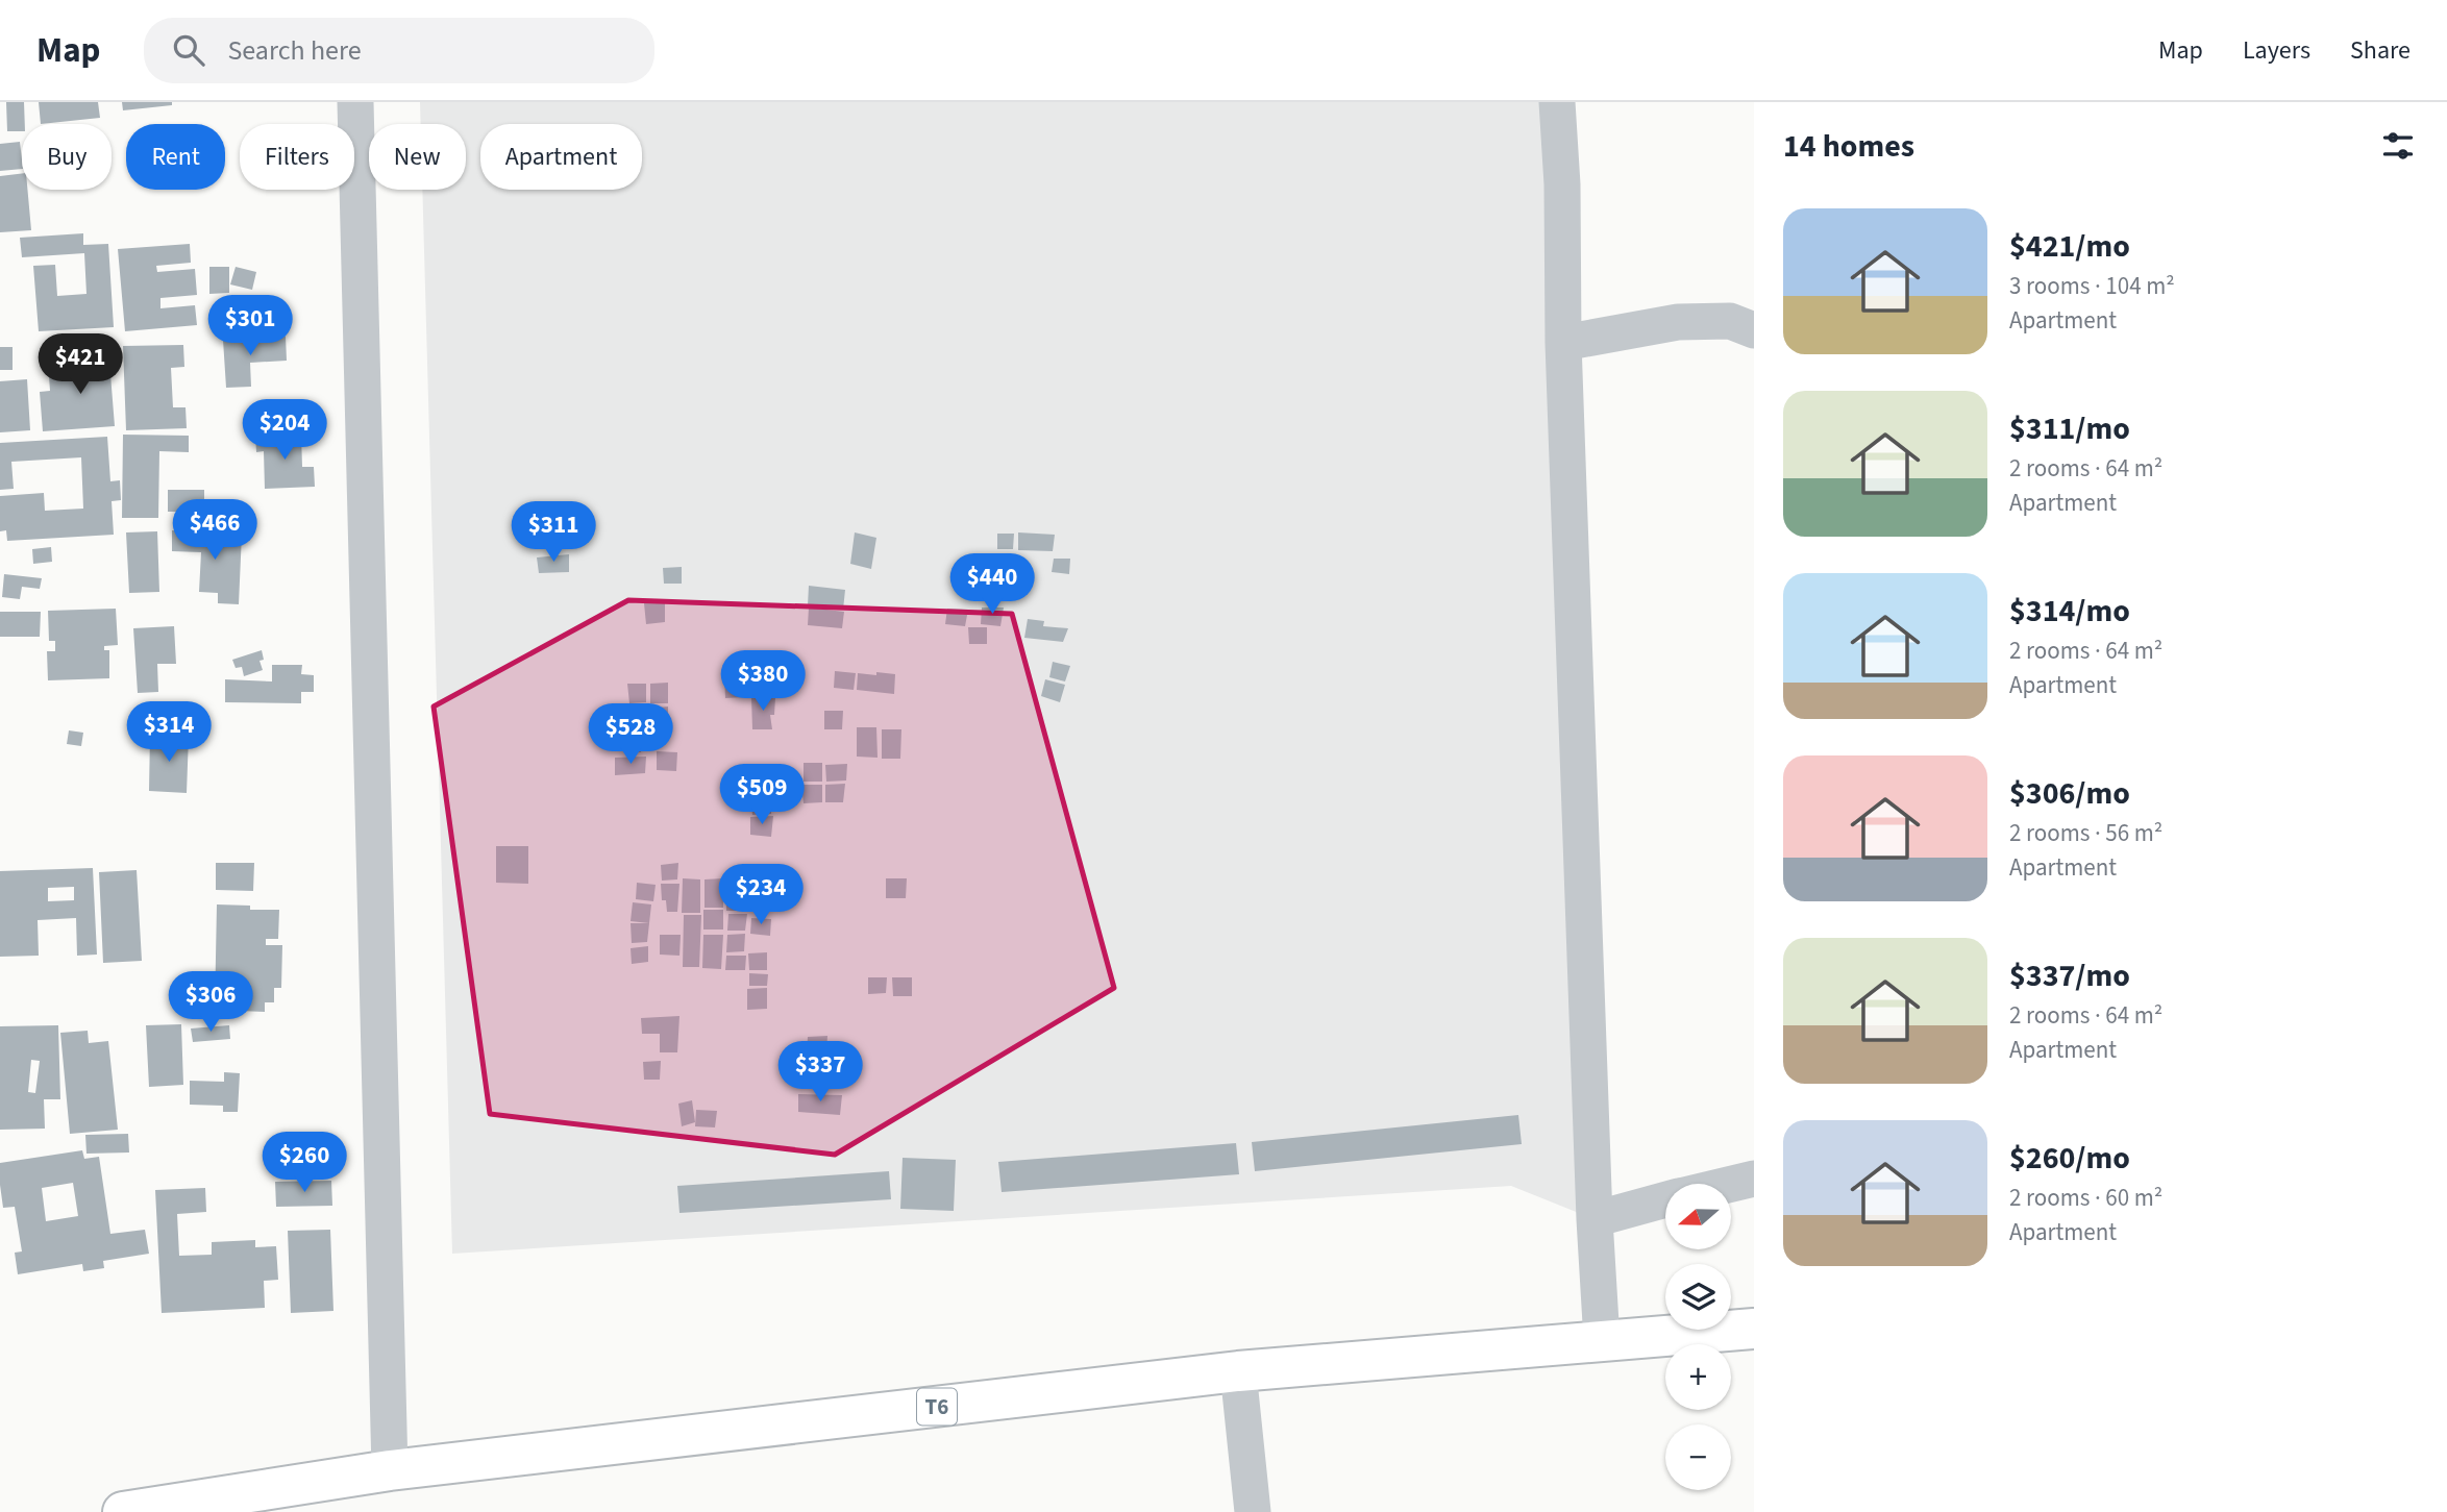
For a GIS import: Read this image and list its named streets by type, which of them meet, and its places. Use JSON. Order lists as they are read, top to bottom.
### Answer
{
  "streets": {
    "highway": ["T6"]
  },
  "north": "left",
  "page": {
    "header": "Map",
    "search": "Search here",
    "nav": ["Map", "Layers", "Share"],
    "heading": "14 homes",
    "chip": [
      "Buy",
      "Rent",
      "Filters",
      "New",
      "Apartment"
    ],
    "list": [
      {
        "name": "$421/mo",
        "note": "3 rooms · 104 m² · Apartment"
      },
      {
        "name": "$311/mo",
        "note": "2 rooms · 64 m² · Apartment"
      },
      {
        "name": "$314/mo",
        "note": "2 rooms · 64 m² · Apartment"
      },
      {
        "name": "$306/mo",
        "note": "2 rooms · 56 m² · Apartment"
      },
      {
        "name": "$337/mo",
        "note": "2 rooms · 64 m² · Apartment"
      },
      {
        "name": "$260/mo",
        "note": "2 rooms · 60 m² · Apartment"
      }
    ],
    "price": [
      "$301",
      "$421",
      "$204",
      "$466",
      "$311",
      "$440",
      "$380",
      "$314",
      "$528",
      "$509",
      "$234",
      "$306",
      "$337",
      "$260"
    ],
    "map_buttons": ["+", "−"]
  }
}
